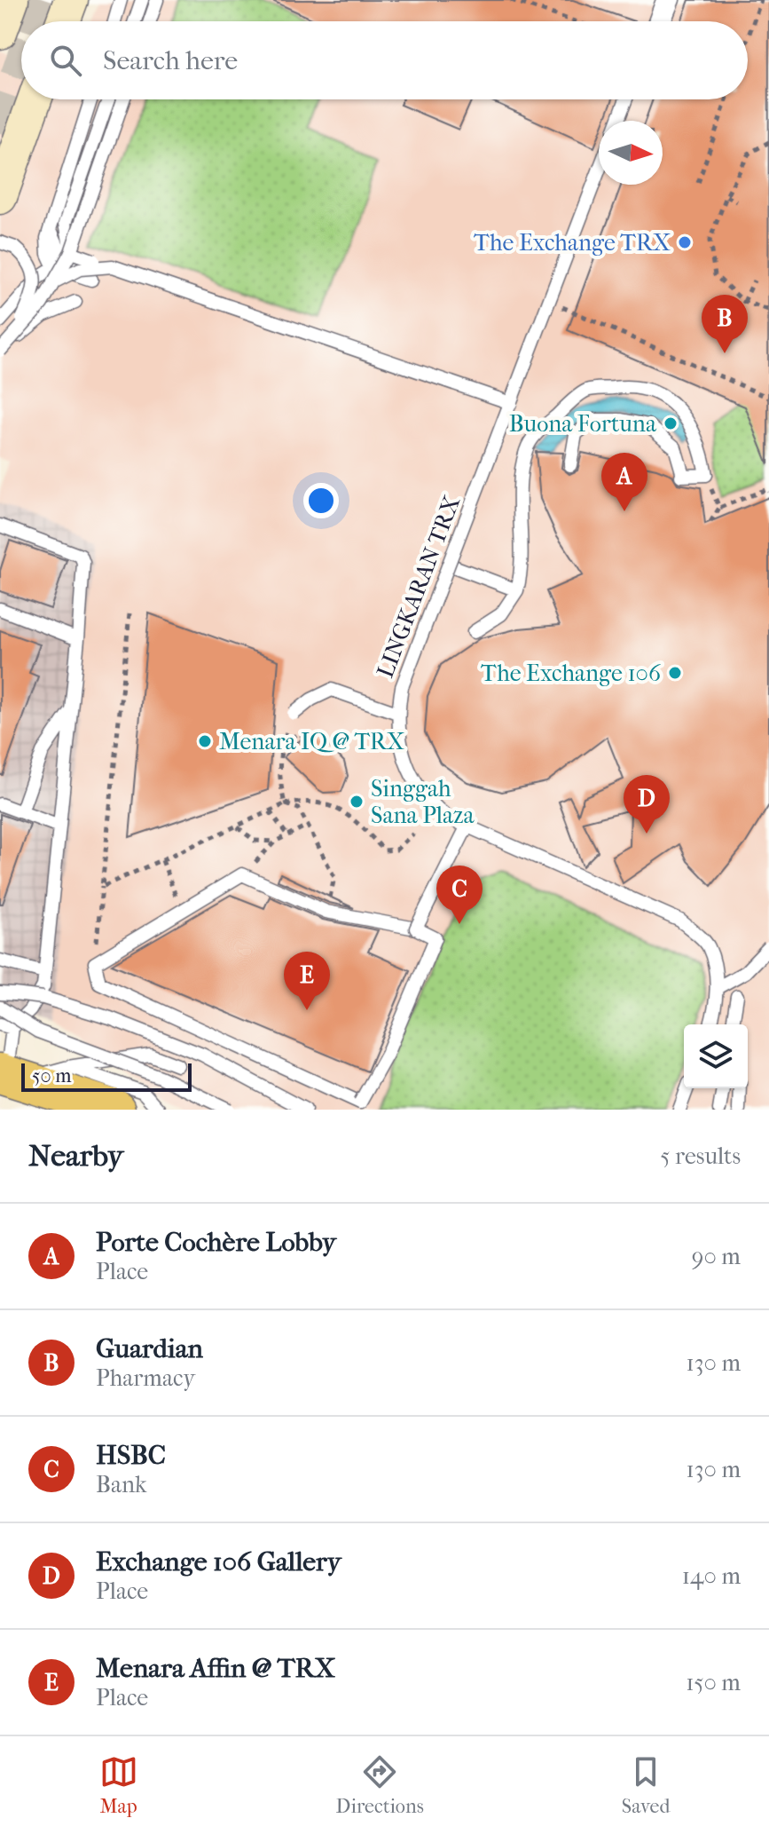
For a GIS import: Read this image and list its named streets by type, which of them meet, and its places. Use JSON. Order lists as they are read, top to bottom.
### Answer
{
  "streets": {
    "lane": ["LINGKARAN TRX"]
  },
  "places": [
    "The Exchange TRX",
    "Buona Fortuna",
    "The Exchange 106",
    "Menara IQ @ TRX",
    "Singgah Sana Plaza"
  ],
  "scale_bar": "50 m",
  "north": "right",
  "page": {
    "search": "Search here",
    "pins": [
      "B",
      "A",
      "D",
      "C",
      "E"
    ],
    "scale": "50 m",
    "heading": ["Nearby", "5 results"],
    "list": [
      {
        "mark": "A",
        "name": "Porte Cochère Lobby",
        "note": "Place",
        "value": "90 m"
      },
      {
        "mark": "B",
        "name": "Guardian",
        "note": "Pharmacy",
        "value": "130 m"
      },
      {
        "mark": "C",
        "name": "HSBC",
        "note": "Bank",
        "value": "130 m"
      },
      {
        "mark": "D",
        "name": "Exchange 106 Gallery",
        "note": "Place",
        "value": "140 m"
      },
      {
        "mark": "E",
        "name": "Menara Affin @ TRX",
        "note": "Place",
        "value": "150 m"
      }
    ],
    "nav": ["Map", "Directions", "Saved"]
  }
}
